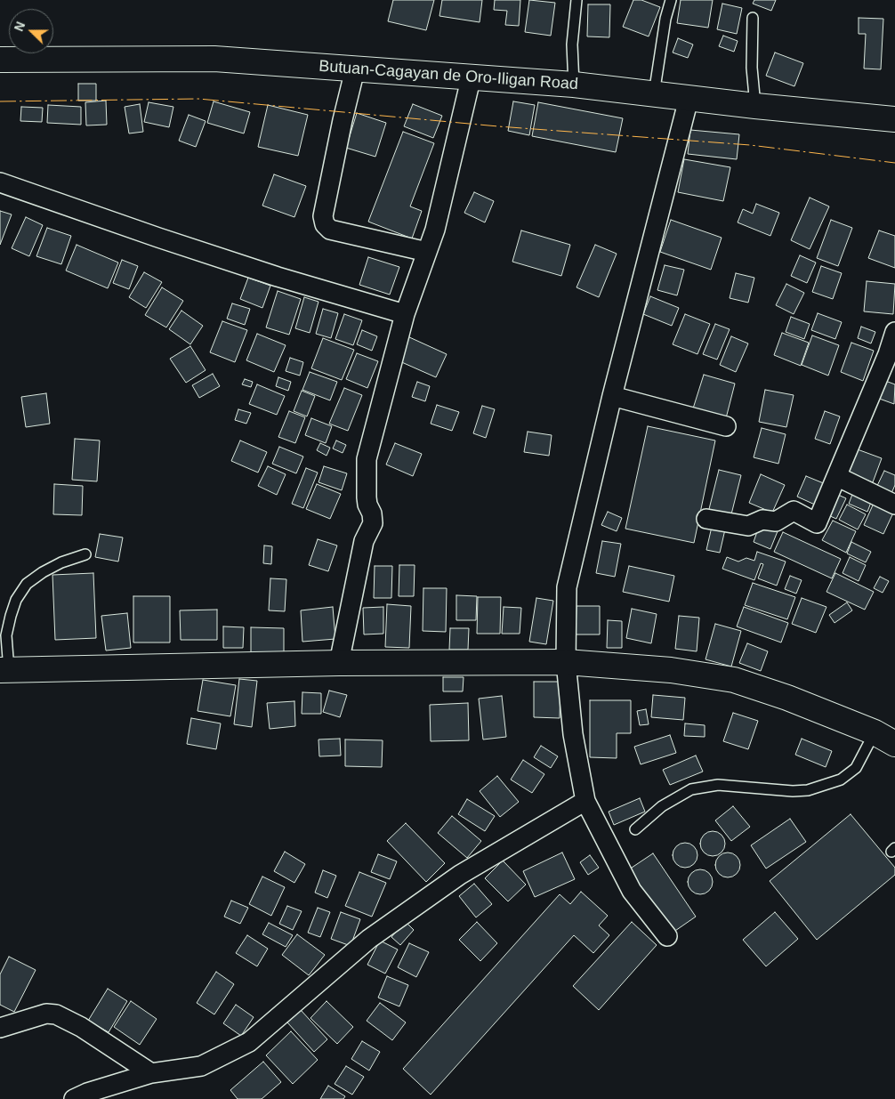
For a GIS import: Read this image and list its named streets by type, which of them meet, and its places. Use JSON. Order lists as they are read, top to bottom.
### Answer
{
  "streets": {
    "main road": ["Butuan-Cagayan de Oro-Iligan Road"]
  },
  "north": "left"
}
